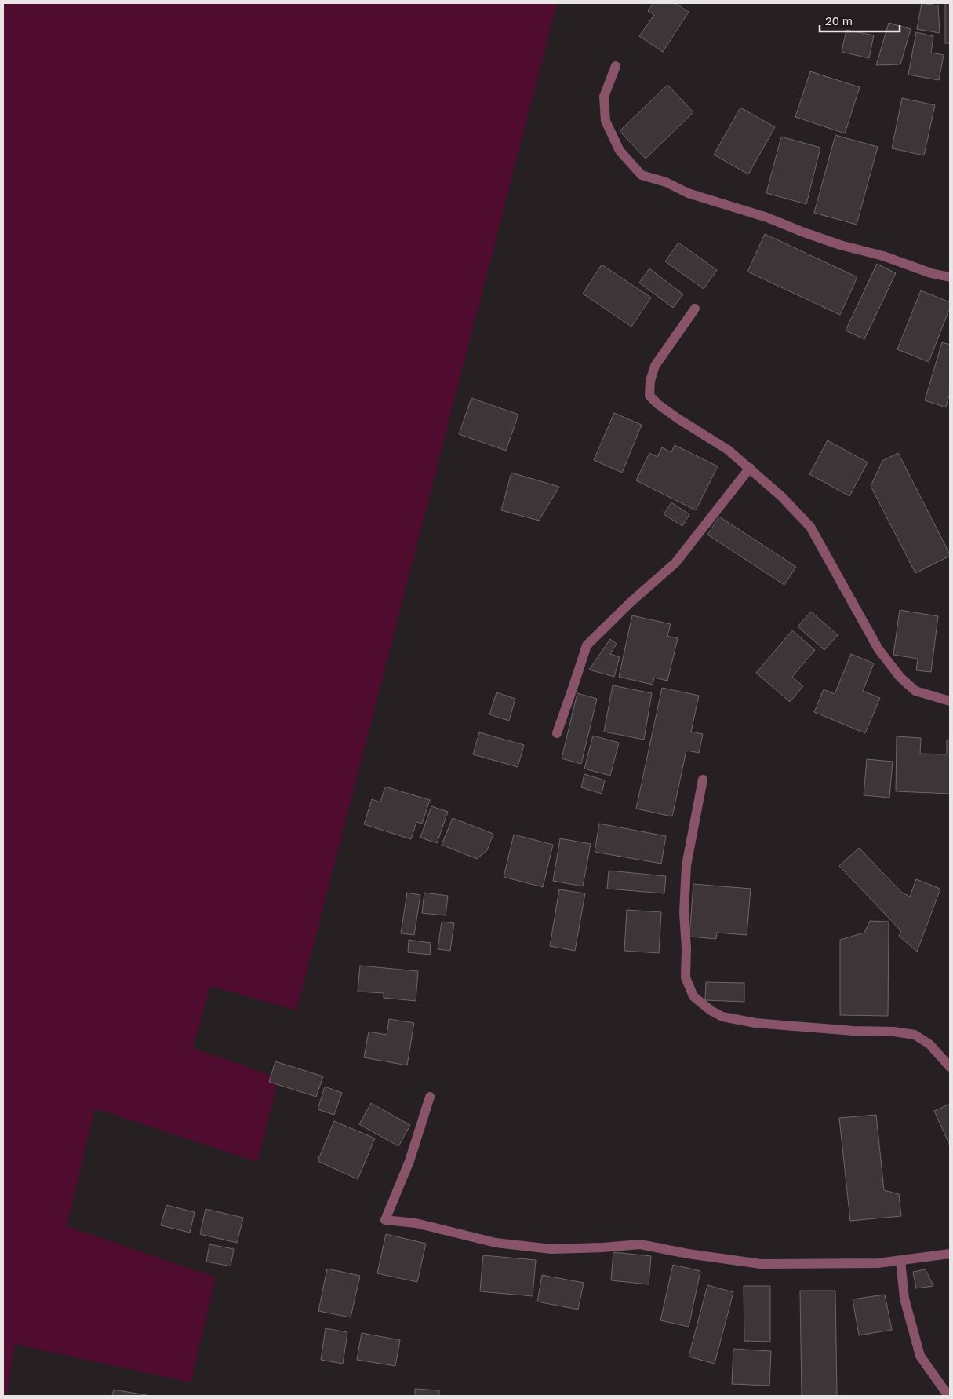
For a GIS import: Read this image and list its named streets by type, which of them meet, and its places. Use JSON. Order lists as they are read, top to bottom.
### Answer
{
  "scale_bar": "20 m"
}
